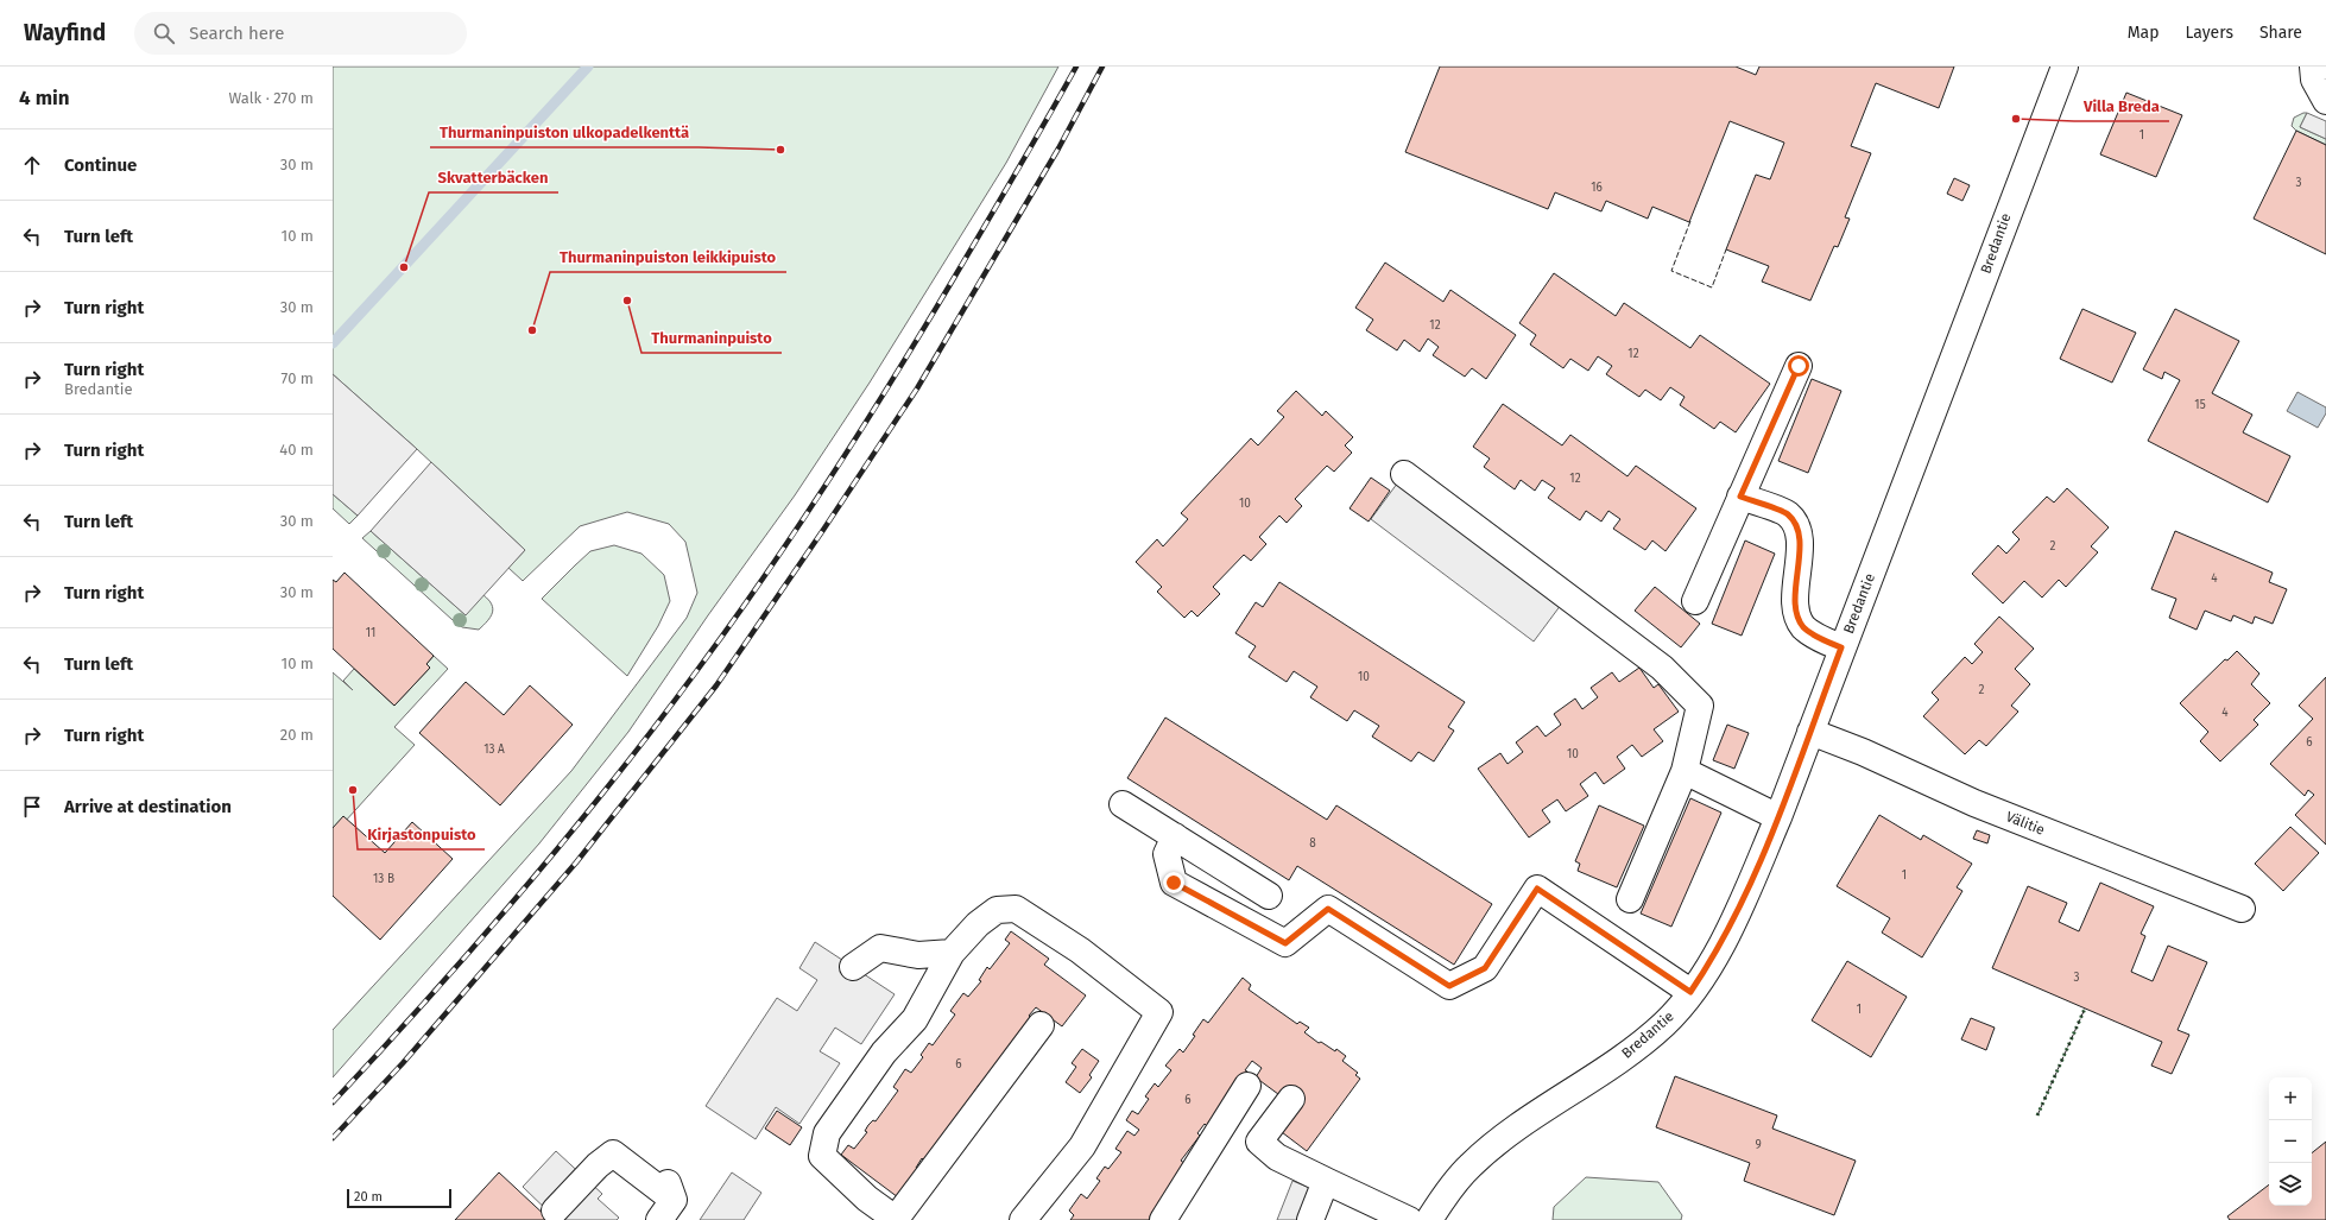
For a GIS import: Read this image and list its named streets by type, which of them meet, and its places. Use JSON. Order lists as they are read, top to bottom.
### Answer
{
  "streets": {
    "street": ["Bredantie", "Välitie"]
  },
  "crossings": [
    ["Bredantie", "Välitie"]
  ],
  "places": [
    "Villa Breda",
    "Thurmaninpuiston ulkopadelkenttä",
    "Skvatterbäcken",
    "Thurmaninpuisto",
    "Thurmaninpuiston leikkipuisto",
    "Kirjastonpuisto"
  ],
  "house_numbers": [
    "1",
    "3",
    "16",
    "12",
    "12",
    "15",
    "12",
    "10",
    "2",
    "4",
    "11",
    "10",
    "2",
    "4",
    "6",
    "13 A",
    "10",
    "8",
    "1",
    "13 B",
    "3",
    "1",
    "6",
    "6",
    "9"
  ],
  "scale_bar": "20 m",
  "page": {
    "header": "Wayfind",
    "search": "Search here",
    "nav": ["Map", "Layers", "Share"],
    "heading": ["4 min", "Walk · 270 m"],
    "list": [
      ["Continue", "30 m"],
      ["Turn left", "10 m"],
      ["Turn right", "30 m"],
      ["Turn right", "Bredantie", "70 m"],
      ["Turn right", "40 m"],
      ["Turn left", "30 m"],
      ["Turn right", "30 m"],
      ["Turn left", "10 m"],
      ["Turn right", "20 m"],
      "Arrive at destination"
    ],
    "map_buttons": ["+", "−"],
    "scale": "20 m"
  }
}
